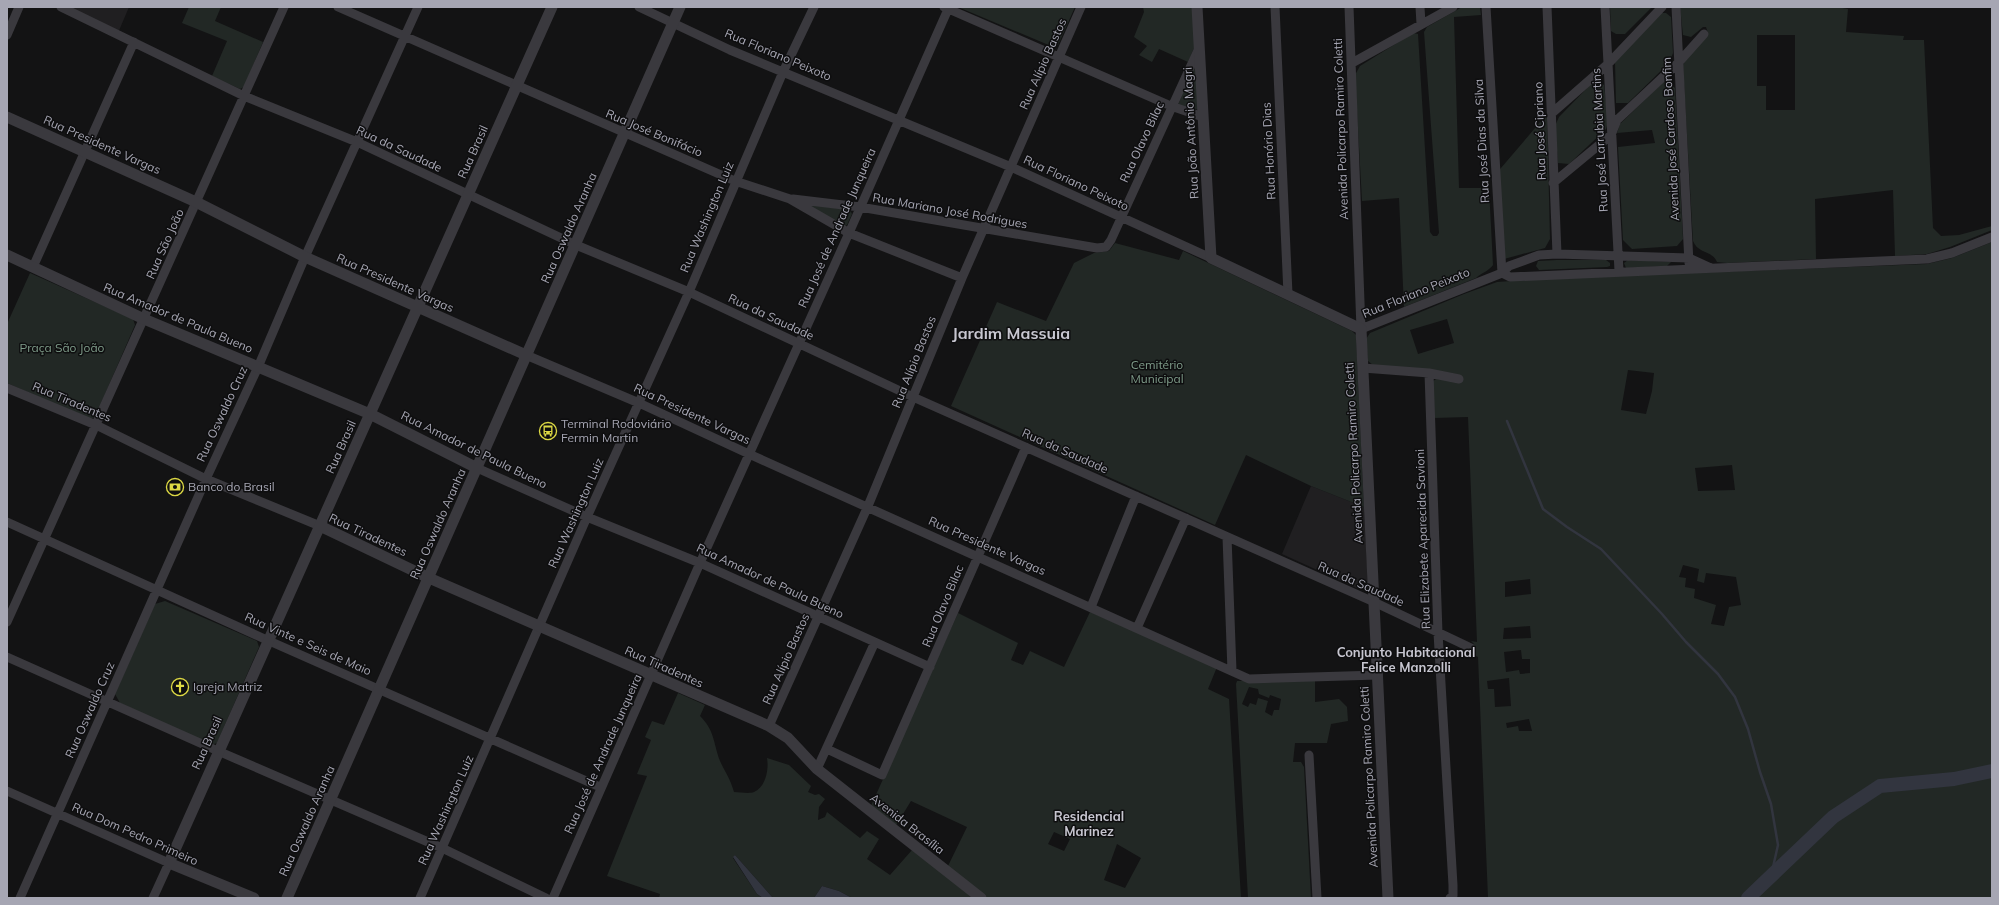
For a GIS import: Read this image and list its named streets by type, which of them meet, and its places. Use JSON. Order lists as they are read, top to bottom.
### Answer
{
  "streets": {
    "street": [
      "Rua Floriano Peixoto",
      "Rua Alípio Bastos",
      "Avenida Policarpo Ramiro Coletti",
      "Rua José Cipriano",
      "Rua José Bonifácio",
      "Rua João Antônio Magri",
      "Avenida José Cardoso Bonfim",
      "Rua José Larrubia Martins",
      "Rua José Dias da Silva",
      "Rua Olavo Bilac",
      "Rua Presidente Vargas",
      "Rua da Saudade",
      "Rua Honório Dias",
      "Rua Brasil",
      "Rua Mariano José Rodrigues",
      "Rua Washington Luiz",
      "Rua Oswaldo Aranha",
      "Rua José de Andrade Junqueira",
      "Rua São João",
      "Rua Amador de Paula Bueno",
      "Rua Tiradentes",
      "Rua Oswaldo Cruz",
      "Rua Elizabete Aparecida Savioni",
      "Rua Vinte e Seis de Maio",
      "Avenida Brasília",
      "Rua Dom Pedro Primeiro"
    ]
  },
  "crossings": [
    ["Rua Floriano Peixoto", "Rua Alípio Bastos"],
    ["Rua Floriano Peixoto", "Avenida Policarpo Ramiro Coletti"],
    ["Rua Floriano Peixoto", "Rua José Cipriano"],
    ["Rua Floriano Peixoto", "Rua João Antônio Magri"],
    ["Rua Floriano Peixoto", "Avenida José Cardoso Bonfim"],
    ["Rua Floriano Peixoto", "Rua José Larrubia Martins"],
    ["Rua Floriano Peixoto", "Rua José Dias da Silva"],
    ["Rua Floriano Peixoto", "Rua Olavo Bilac"],
    ["Rua Floriano Peixoto", "Rua Honório Dias"],
    ["Rua Floriano Peixoto", "Rua Washington Luiz"],
    ["Rua Floriano Peixoto", "Rua Oswaldo Aranha"],
    ["Rua Floriano Peixoto", "Rua José de Andrade Junqueira"],
    ["Rua Alípio Bastos", "Rua José Bonifácio"],
    ["Rua Alípio Bastos", "Rua Presidente Vargas"],
    ["Rua Alípio Bastos", "Rua da Saudade"],
    ["Rua Alípio Bastos", "Rua Mariano José Rodrigues"],
    ["Rua Alípio Bastos", "Rua Amador de Paula Bueno"],
    ["Rua Alípio Bastos", "Rua Tiradentes"],
    ["Avenida Policarpo Ramiro Coletti", "Rua Presidente Vargas"],
    ["Avenida Policarpo Ramiro Coletti", "Rua da Saudade"],
    ["Rua José Bonifácio", "Rua Brasil"],
    ["Rua José Bonifácio", "Rua Mariano José Rodrigues"],
    ["Rua José Bonifácio", "Rua Washington Luiz"],
    ["Rua José Bonifácio", "Rua Oswaldo Aranha"],
    ["Rua José Bonifácio", "Rua José de Andrade Junqueira"],
    ["Rua José Bonifácio", "Rua Oswaldo Cruz"],
    ["Rua João Antônio Magri", "Rua Olavo Bilac"],
    ["Rua Olavo Bilac", "Rua Presidente Vargas"],
    ["Rua Olavo Bilac", "Rua da Saudade"],
    ["Rua Olavo Bilac", "Rua Mariano José Rodrigues"],
    ["Rua Olavo Bilac", "Rua Amador de Paula Bueno"],
    ["Rua Presidente Vargas", "Rua Brasil"],
    ["Rua Presidente Vargas", "Rua Washington Luiz"],
    ["Rua Presidente Vargas", "Rua Oswaldo Aranha"],
    ["Rua Presidente Vargas", "Rua José de Andrade Junqueira"],
    ["Rua Presidente Vargas", "Rua São João"],
    ["Rua Presidente Vargas", "Rua Oswaldo Cruz"],
    ["Rua da Saudade", "Rua Brasil"],
    ["Rua da Saudade", "Rua Washington Luiz"],
    ["Rua da Saudade", "Rua Oswaldo Aranha"],
    ["Rua da Saudade", "Rua José de Andrade Junqueira"],
    ["Rua da Saudade", "Rua São João"],
    ["Rua da Saudade", "Rua Oswaldo Cruz"],
    ["Rua da Saudade", "Rua Elizabete Aparecida Savioni"],
    ["Rua Brasil", "Rua Amador de Paula Bueno"],
    ["Rua Brasil", "Rua Tiradentes"],
    ["Rua Brasil", "Rua Vinte e Seis de Maio"],
    ["Rua Brasil", "Rua Dom Pedro Primeiro"],
    ["Rua Mariano José Rodrigues", "Rua José de Andrade Junqueira"],
    ["Rua Washington Luiz", "Rua Amador de Paula Bueno"],
    ["Rua Washington Luiz", "Rua Tiradentes"],
    ["Rua Washington Luiz", "Rua Vinte e Seis de Maio"],
    ["Rua Oswaldo Aranha", "Rua Amador de Paula Bueno"],
    ["Rua Oswaldo Aranha", "Rua Tiradentes"],
    ["Rua Oswaldo Aranha", "Rua Vinte e Seis de Maio"],
    ["Rua José de Andrade Junqueira", "Rua Amador de Paula Bueno"],
    ["Rua José de Andrade Junqueira", "Rua Tiradentes"],
    ["Rua José de Andrade Junqueira", "Rua Vinte e Seis de Maio"],
    ["Rua São João", "Rua Amador de Paula Bueno"],
    ["Rua São João", "Rua Tiradentes"],
    ["Rua São João", "Rua Vinte e Seis de Maio"],
    ["Rua Amador de Paula Bueno", "Rua Oswaldo Cruz"],
    ["Rua Tiradentes", "Rua Oswaldo Cruz"],
    ["Rua Tiradentes", "Avenida Brasília"],
    ["Rua Oswaldo Cruz", "Rua Vinte e Seis de Maio"],
    ["Rua Oswaldo Cruz", "Rua Dom Pedro Primeiro"]
  ],
  "districts": ["Jardim Massuia", "Conjunto Habitacional Felice Manzolli", "Residencial Marinez"],
  "parks": ["Praça São João", "Cemitério Municipal"],
  "places": {
    "bus stop": ["Terminal Rodoviário Fermin Martin"],
    "bank": ["Banco do Brasil"],
    "church": ["Igreja Matriz"]
  }
}
